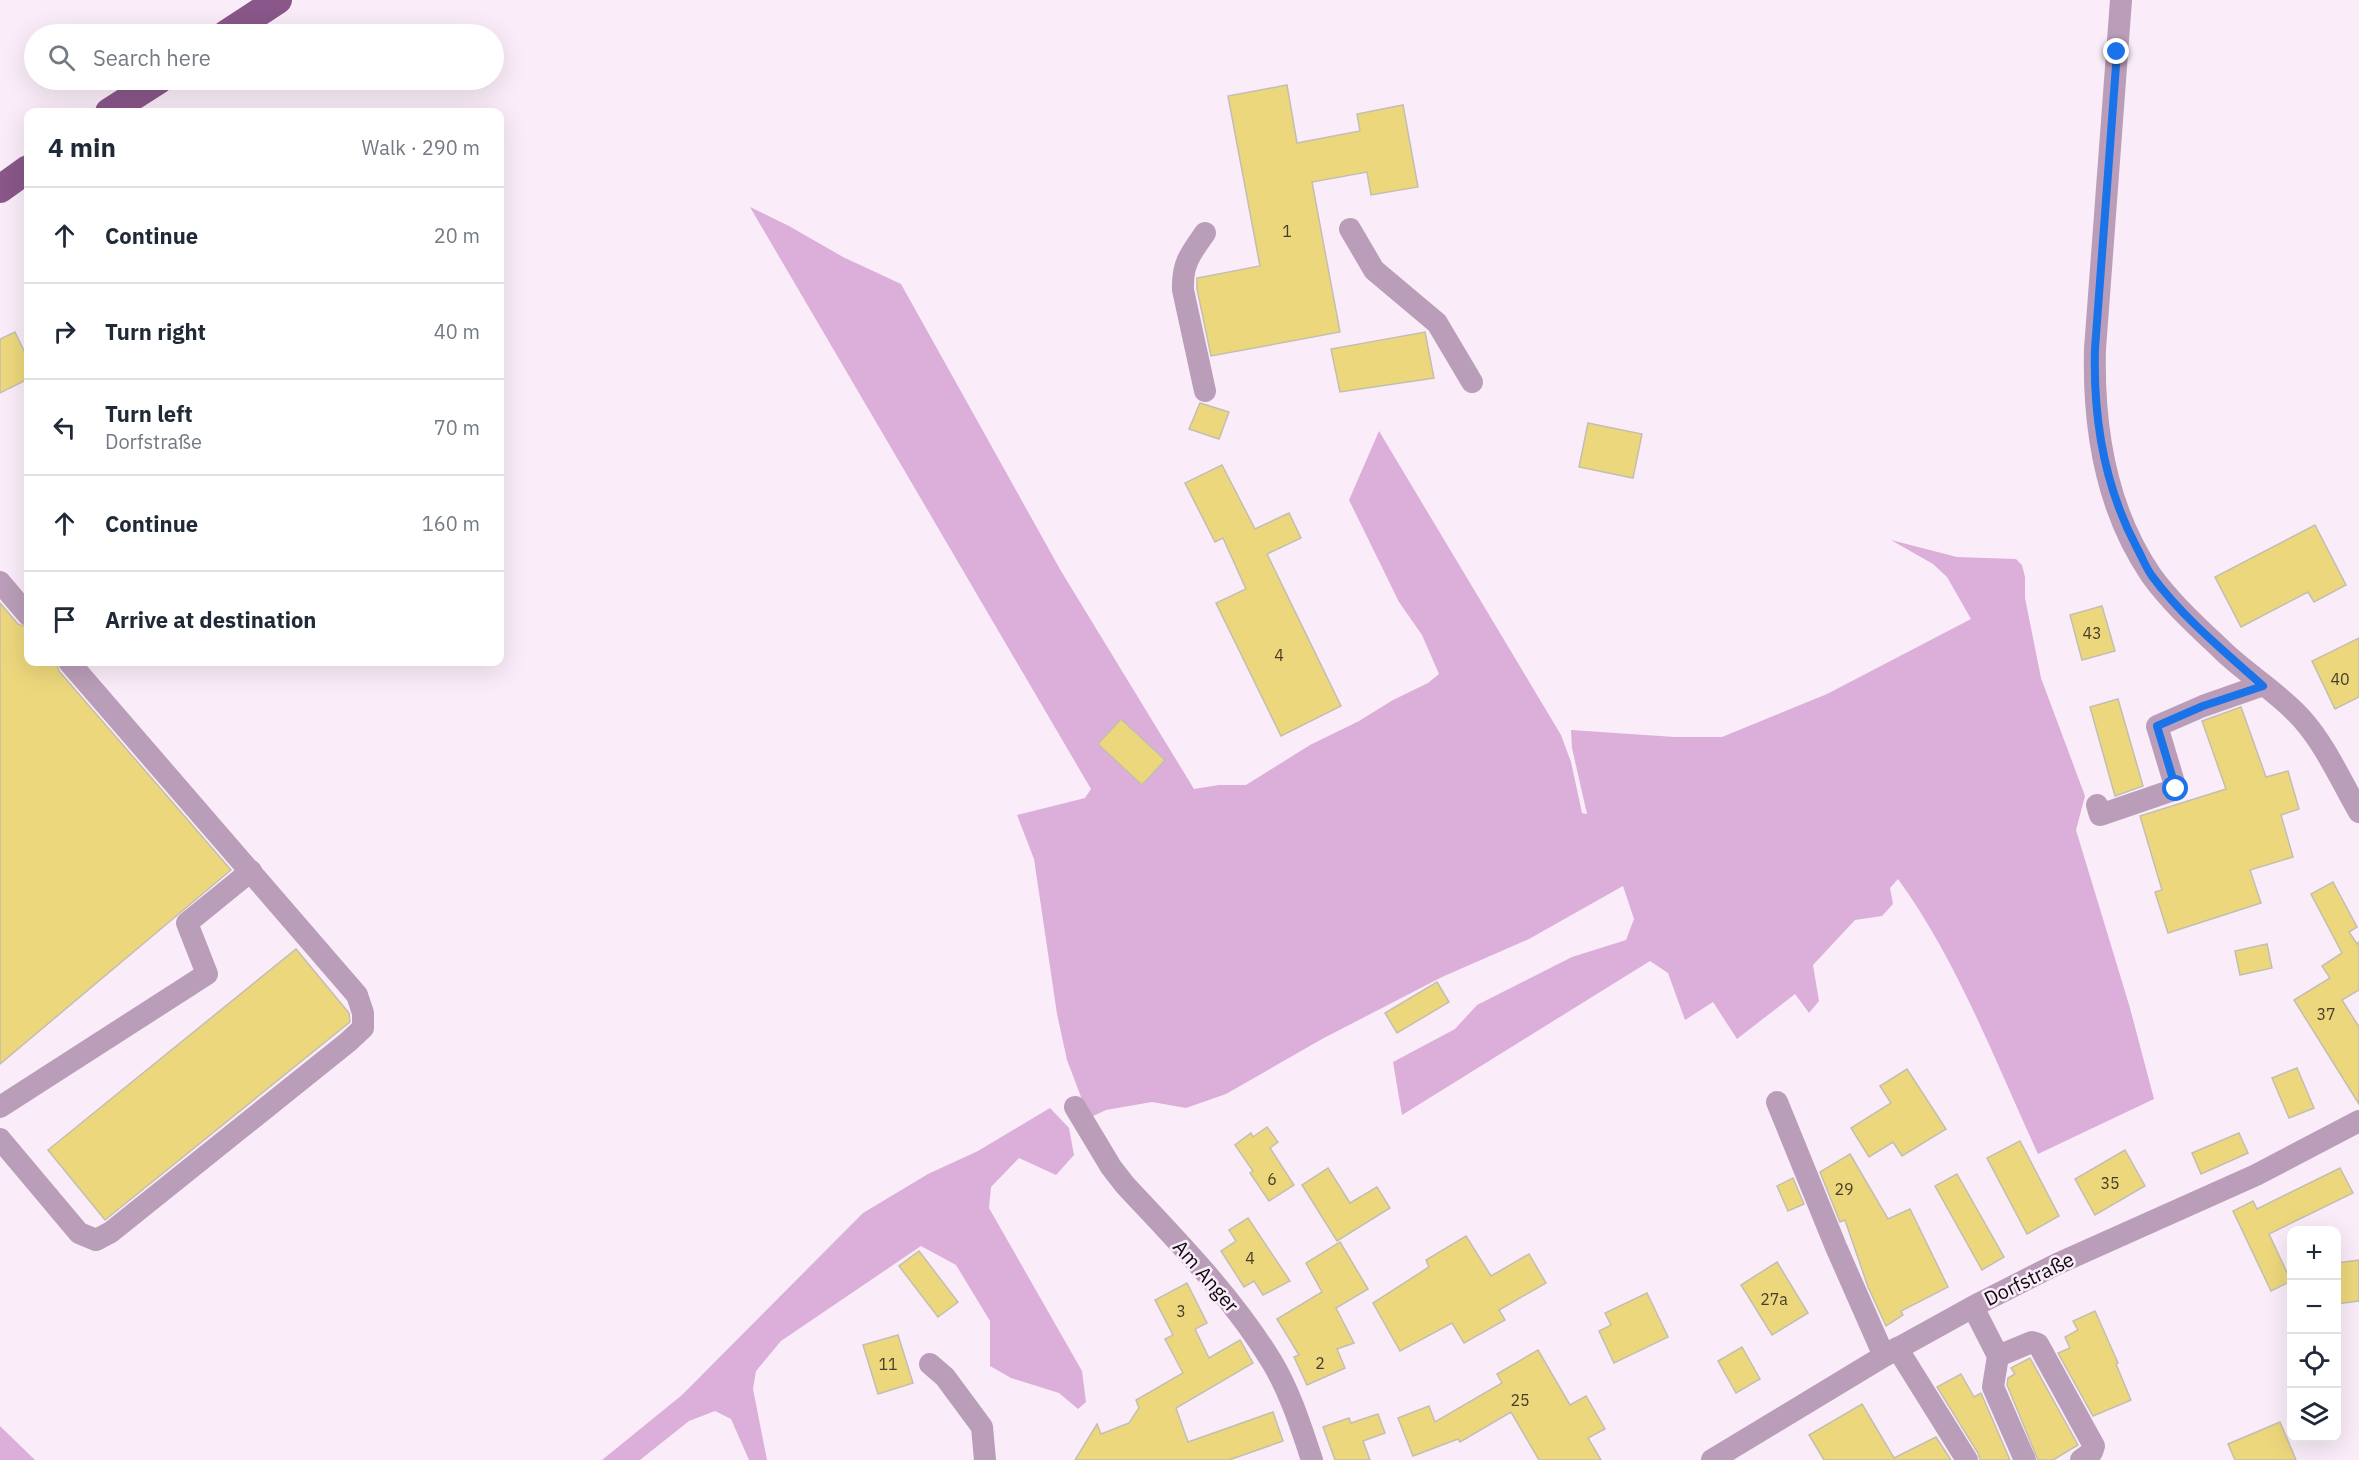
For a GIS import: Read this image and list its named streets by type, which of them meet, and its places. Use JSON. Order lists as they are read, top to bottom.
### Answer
{
  "streets": {
    "street": ["Am Anger", "Dorfstraße"]
  },
  "house_numbers": [
    "1",
    "43",
    "4",
    "40",
    "37",
    "6",
    "35",
    "29",
    "4",
    "27a",
    "3",
    "2",
    "11",
    "25"
  ],
  "page": {
    "search": "Search here",
    "heading": ["4 min", "Walk · 290 m"],
    "list": [
      ["Continue", "20 m"],
      ["Turn right", "40 m"],
      ["Turn left", "Dorfstraße", "70 m"],
      ["Continue", "160 m"],
      "Arrive at destination"
    ],
    "map_buttons": ["+", "−"]
  }
}
